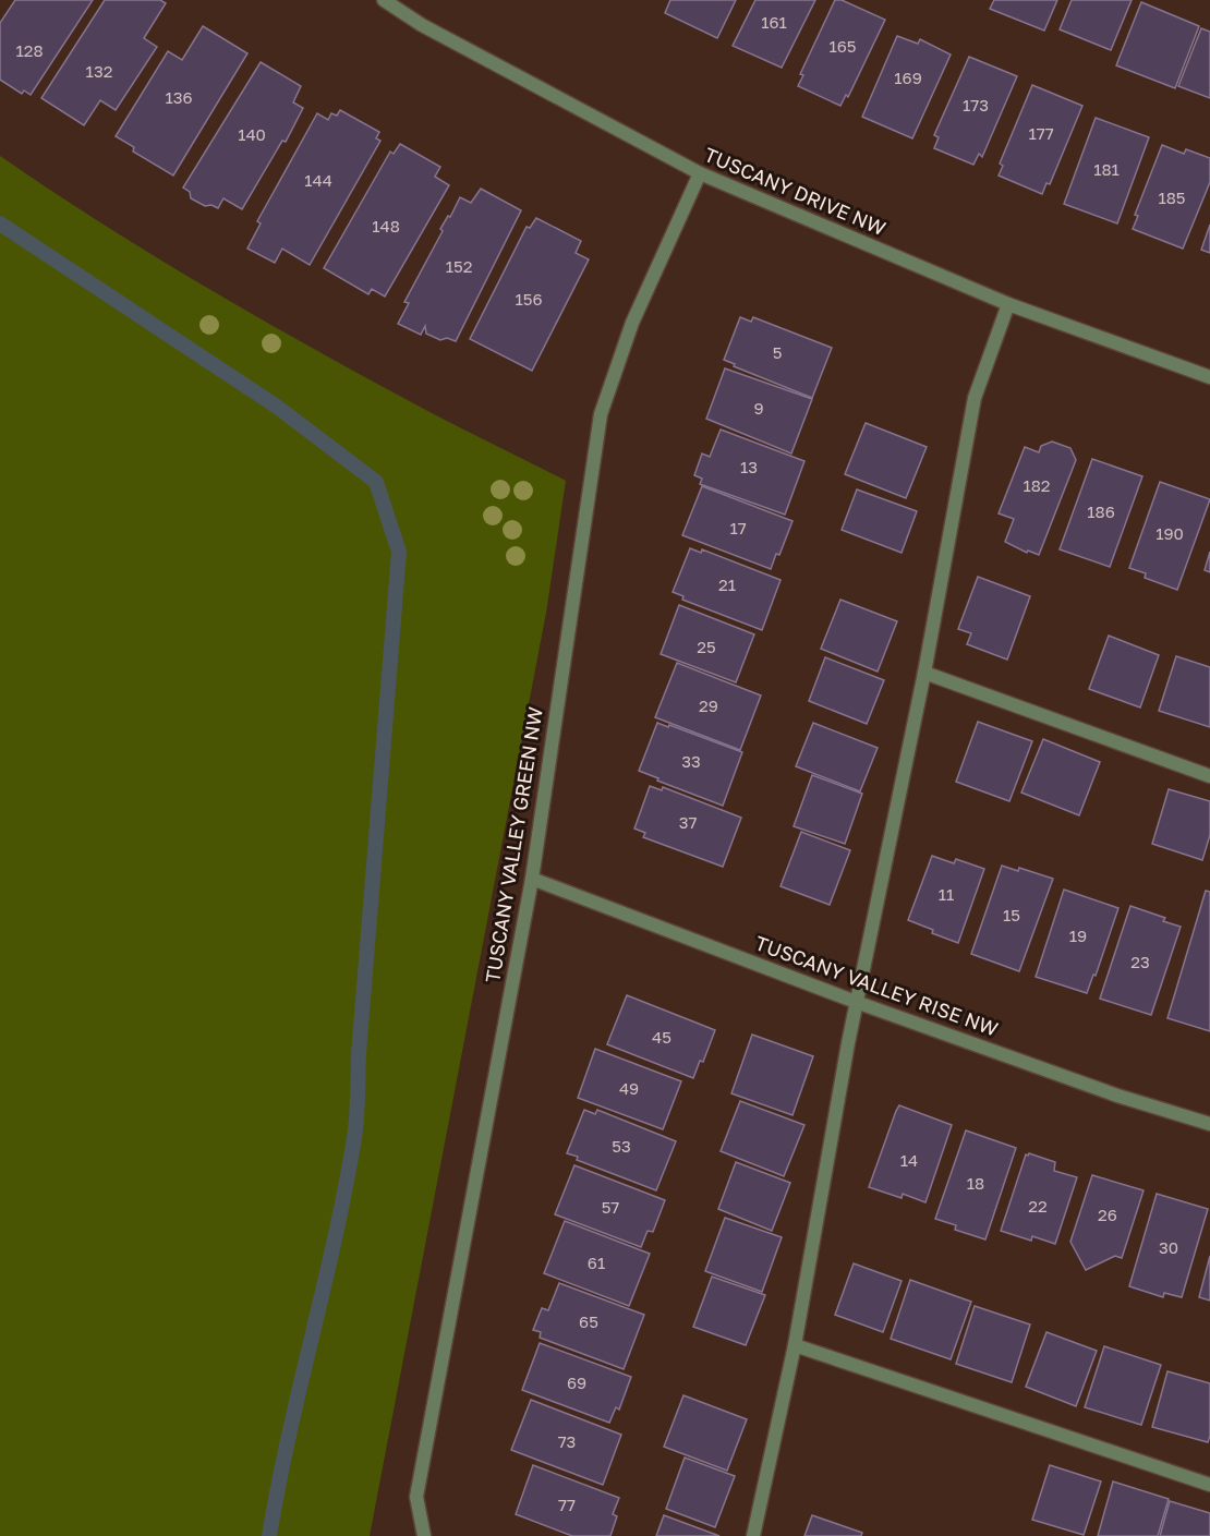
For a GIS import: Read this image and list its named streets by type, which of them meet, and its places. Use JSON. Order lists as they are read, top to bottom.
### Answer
{
  "streets": {
    "street": ["TUSCANY DRIVE NW", "TUSCANY VALLEY GREEN NW", "TUSCANY VALLEY RISE NW"]
  },
  "crossings": [
    ["TUSCANY DRIVE NW", "TUSCANY VALLEY GREEN NW"],
    ["TUSCANY VALLEY GREEN NW", "TUSCANY VALLEY RISE NW"]
  ],
  "house_numbers": [
    "161",
    "165",
    "128",
    "132",
    "169",
    "136",
    "173",
    "177",
    "140",
    "181",
    "144",
    "185",
    "148",
    "152",
    "156",
    "5",
    "9",
    "13",
    "182",
    "186",
    "17",
    "190",
    "21",
    "25",
    "29",
    "33",
    "37",
    "11",
    "15",
    "19",
    "23",
    "45",
    "49",
    "53",
    "14",
    "18",
    "22",
    "57",
    "26",
    "30",
    "61",
    "65",
    "69",
    "73",
    "77"
  ]
}
